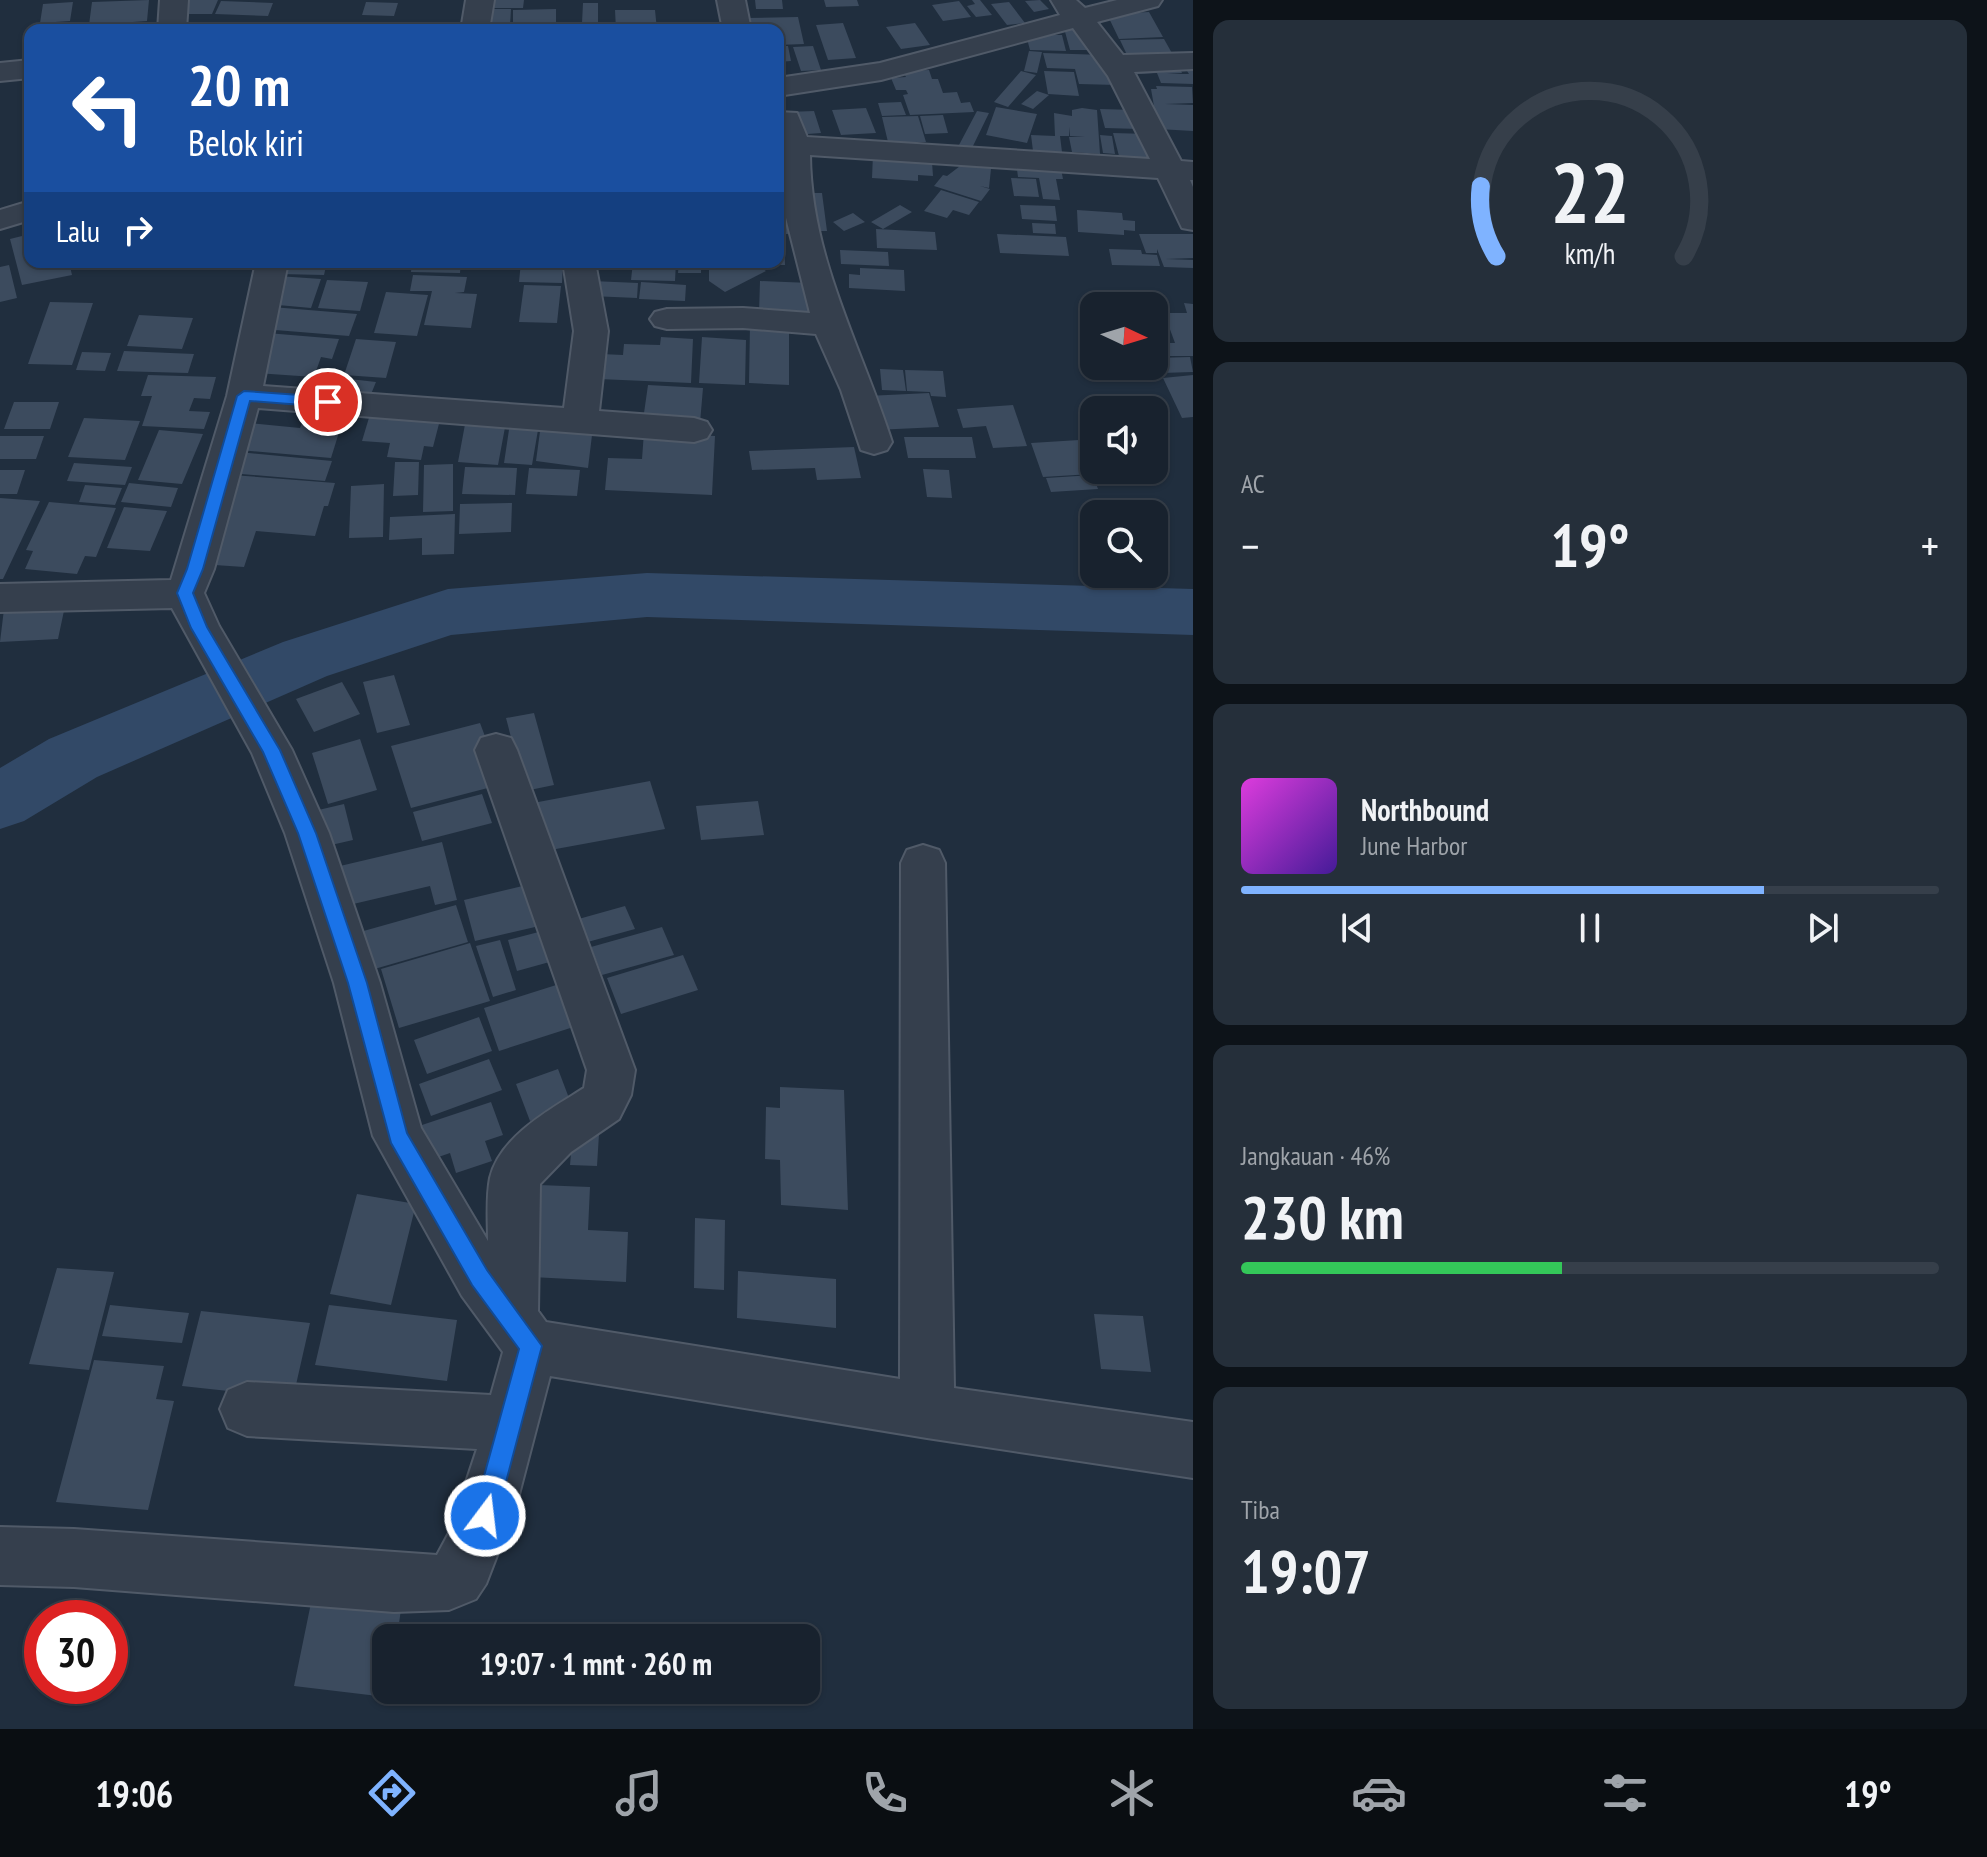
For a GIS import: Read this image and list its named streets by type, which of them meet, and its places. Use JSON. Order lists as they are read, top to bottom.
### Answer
{
  "north": "right",
  "page": {
    "turn": ["20 m", "Belok kiri"],
    "then": "Lalu",
    "tile": [
      "AC",
      ["Jangkauan · 46%", "230 km"],
      ["Tiba", "19:07"]
    ],
    "heat": ["−", "19°", "+"],
    "song": ["Northbound", "June Harbor"],
    "limit": "30",
    "trip": "19:07 · 1 mnt · 260 m",
    "tabs": ["19:06", "19°"],
    "gauge": ["22", "km/h"]
  }
}
